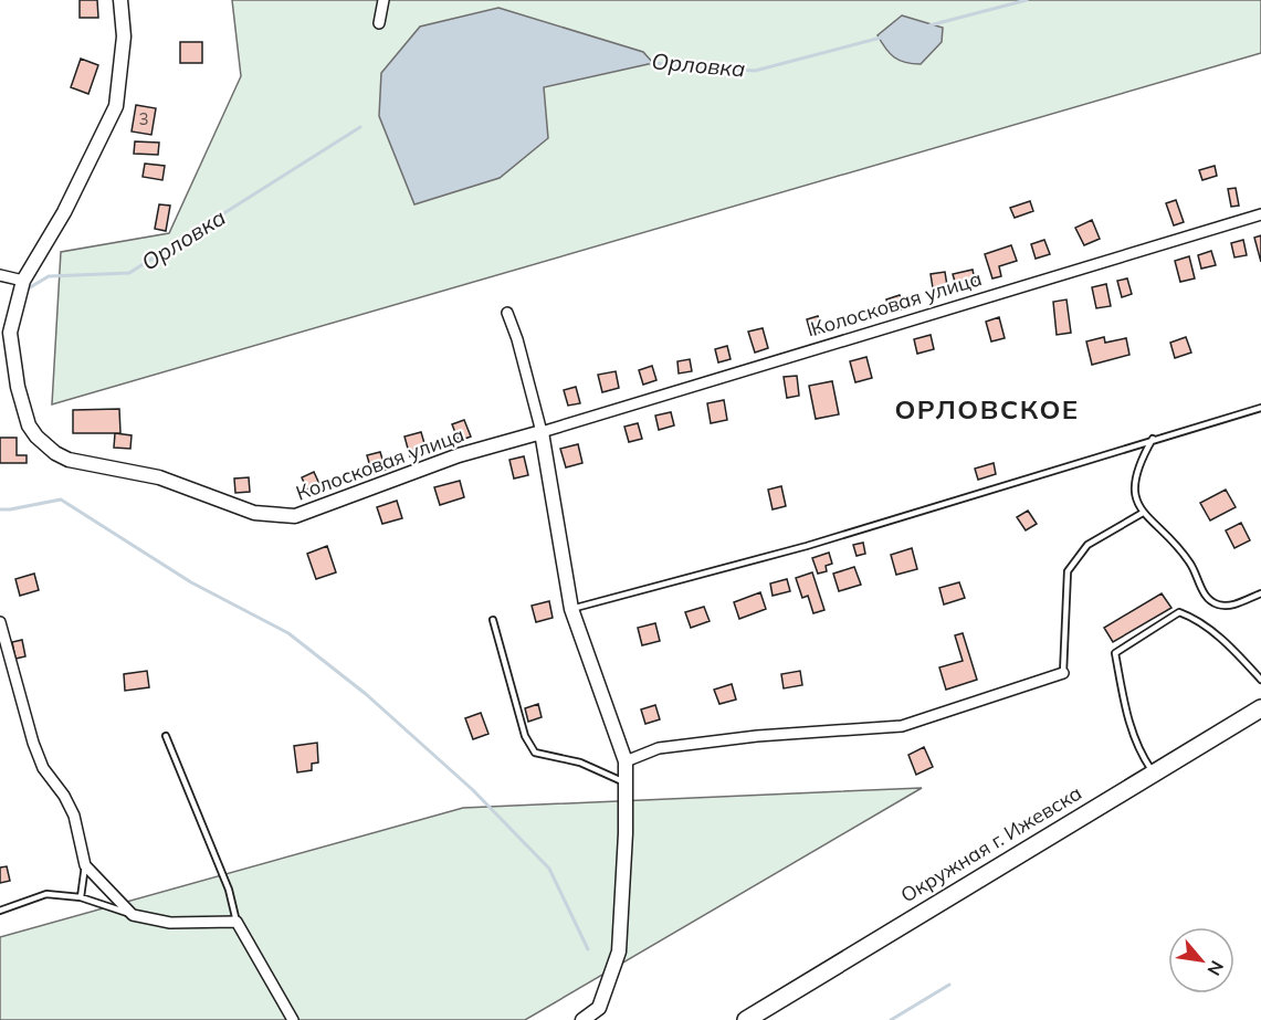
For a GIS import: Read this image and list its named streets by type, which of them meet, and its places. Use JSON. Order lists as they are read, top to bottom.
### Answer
{
  "streets": {
    "main road": ["Окружная г. Ижевска"],
    "street": ["Колосковая улица"]
  },
  "districts": ["ОРЛОВСКОЕ"],
  "water": ["Орловка"],
  "house_numbers": ["3"],
  "north": "bottom right"
}
